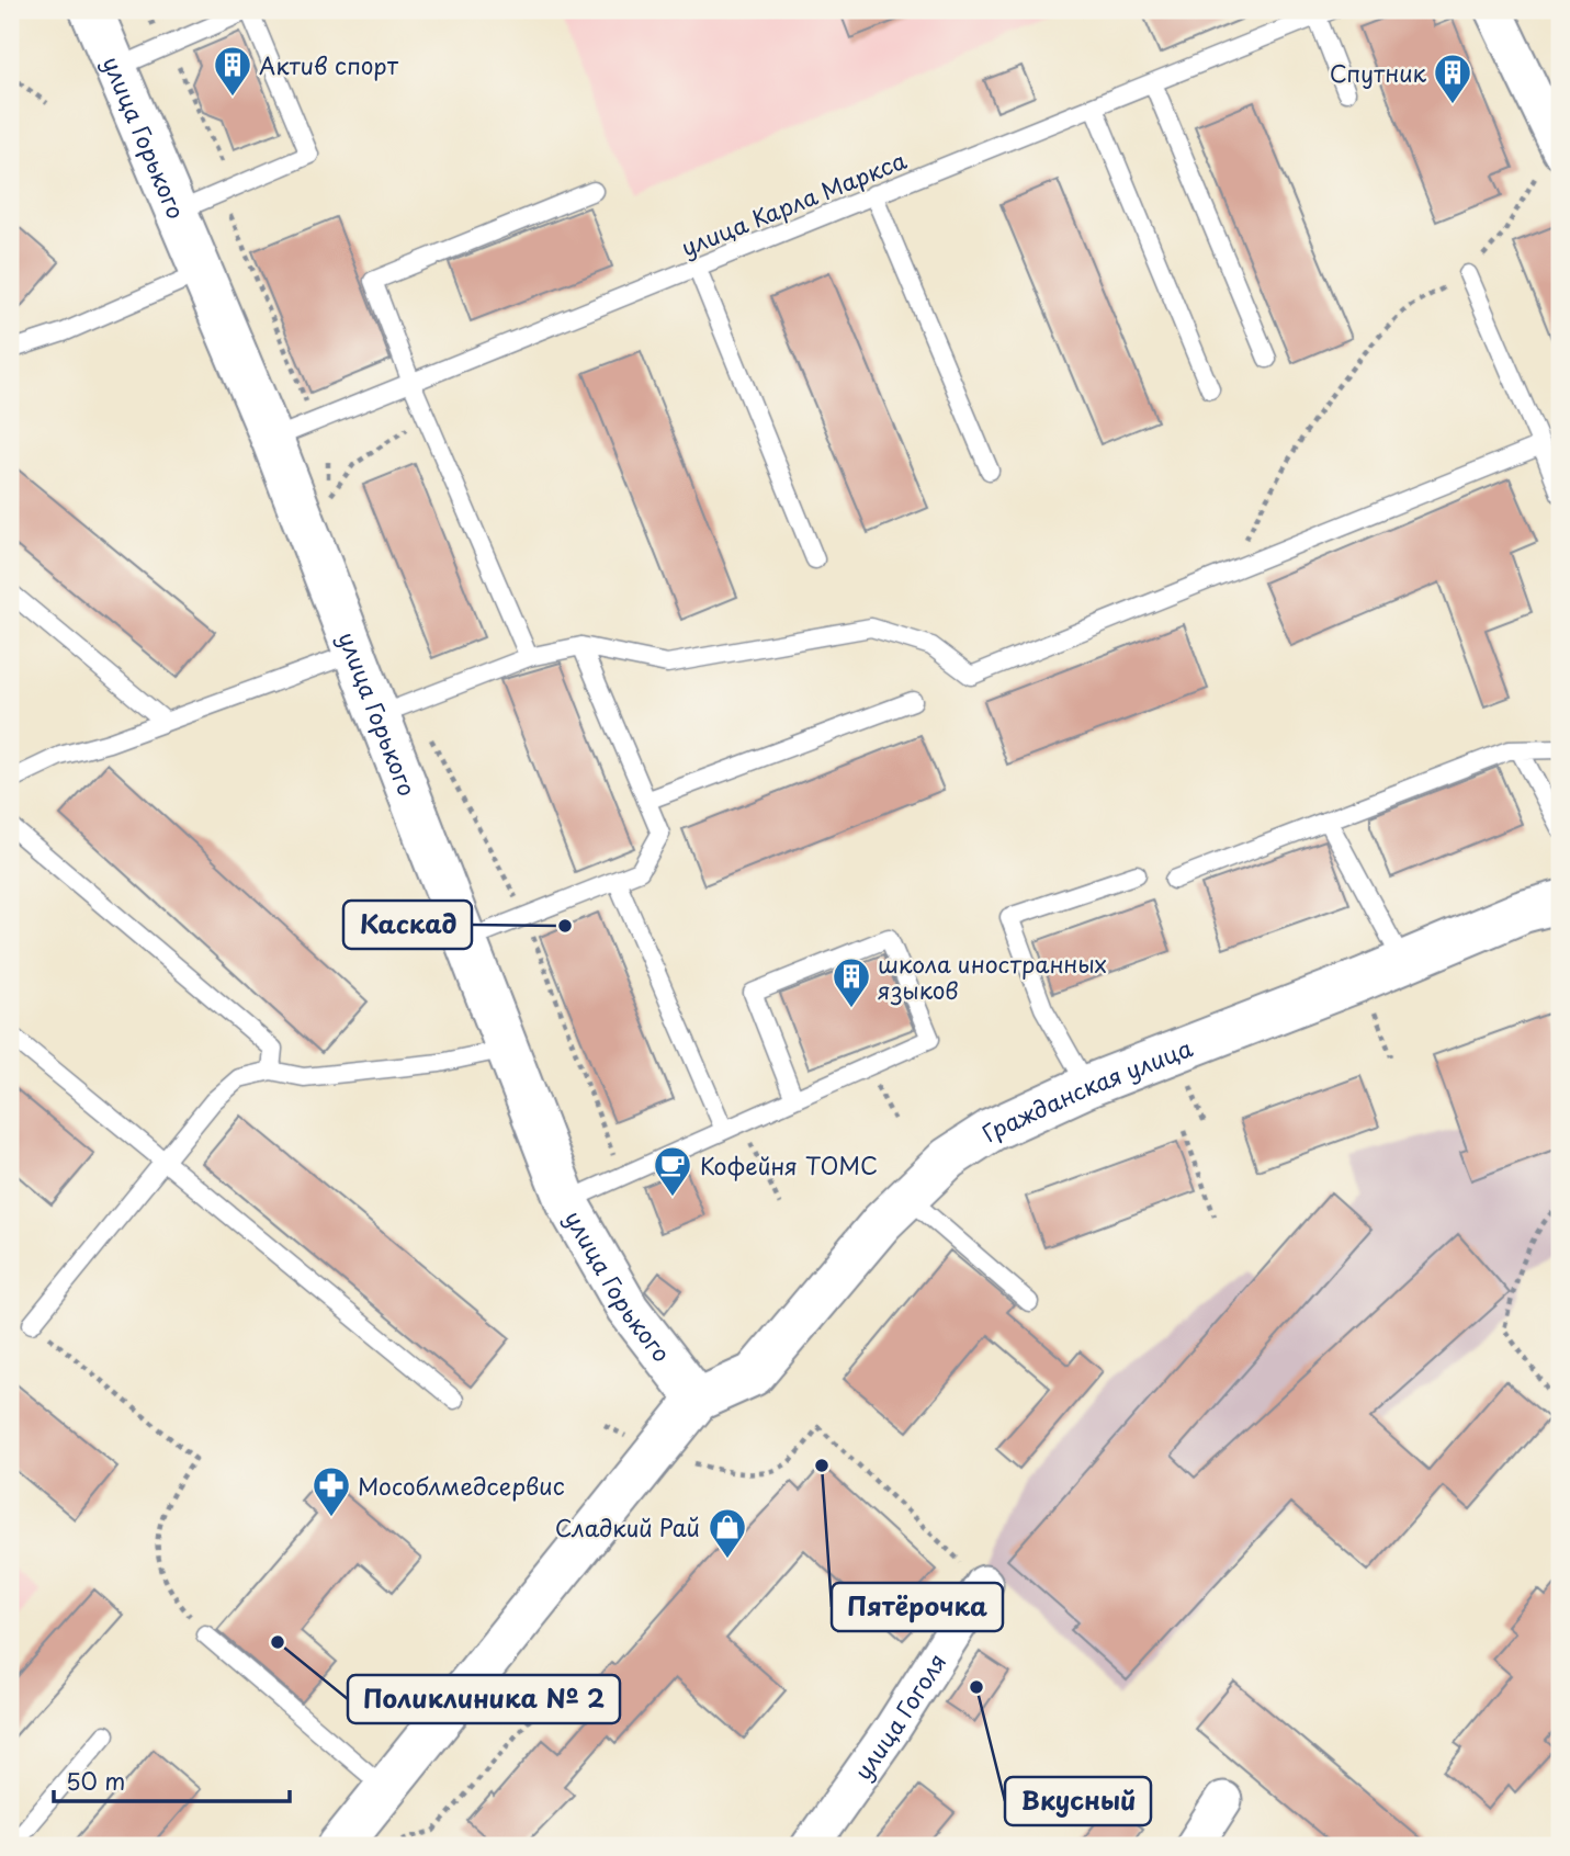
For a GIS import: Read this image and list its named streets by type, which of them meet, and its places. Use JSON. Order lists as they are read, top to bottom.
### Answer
{
  "streets": {
    "street": ["улица Горького", "Гражданская улица", "улица Гоголя"],
    "lane": ["улица Карла Маркса"]
  },
  "crossings": [
    ["улица Горького", "улица Карла Маркса"],
    ["улица Горького", "Гражданская улица"]
  ],
  "places": {
    "building": ["Актив спорт", "Спутник", "школа иностранных языков"],
    "other": [
      "Каскад",
      "Пятёрочка",
      "Поликлиника № 2",
      "Вкусный"
    ],
    "cafe": ["Кофейня ТОМС"],
    "pharmacy": ["Мособлмедсервис"],
    "shop": ["Сладкий Рай"]
  },
  "scale_bar": "50 m"
}
